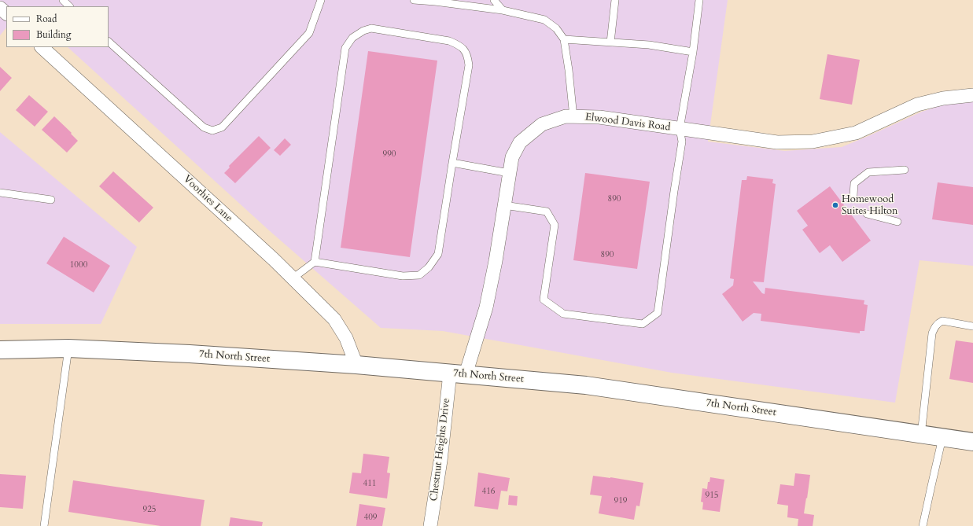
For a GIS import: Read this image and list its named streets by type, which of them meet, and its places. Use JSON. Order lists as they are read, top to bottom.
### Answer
{
  "streets": {
    "street": [
      "Elwood Davis Road",
      "Voorhies Lane",
      "7th North Street",
      "Chestnut Heights Drive"
    ]
  },
  "crossings": [
    ["Elwood Davis Road", "7th North Street"],
    ["Elwood Davis Road", "Chestnut Heights Drive"],
    ["Voorhies Lane", "7th North Street"],
    ["7th North Street", "Chestnut Heights Drive"]
  ],
  "places": ["Homewood Suites Hilton"],
  "house_numbers": [
    "990",
    "890",
    "890",
    "1000",
    "411",
    "416",
    "915",
    "919",
    "925",
    "409"
  ],
  "legend": ["Road", "Building"]
}
